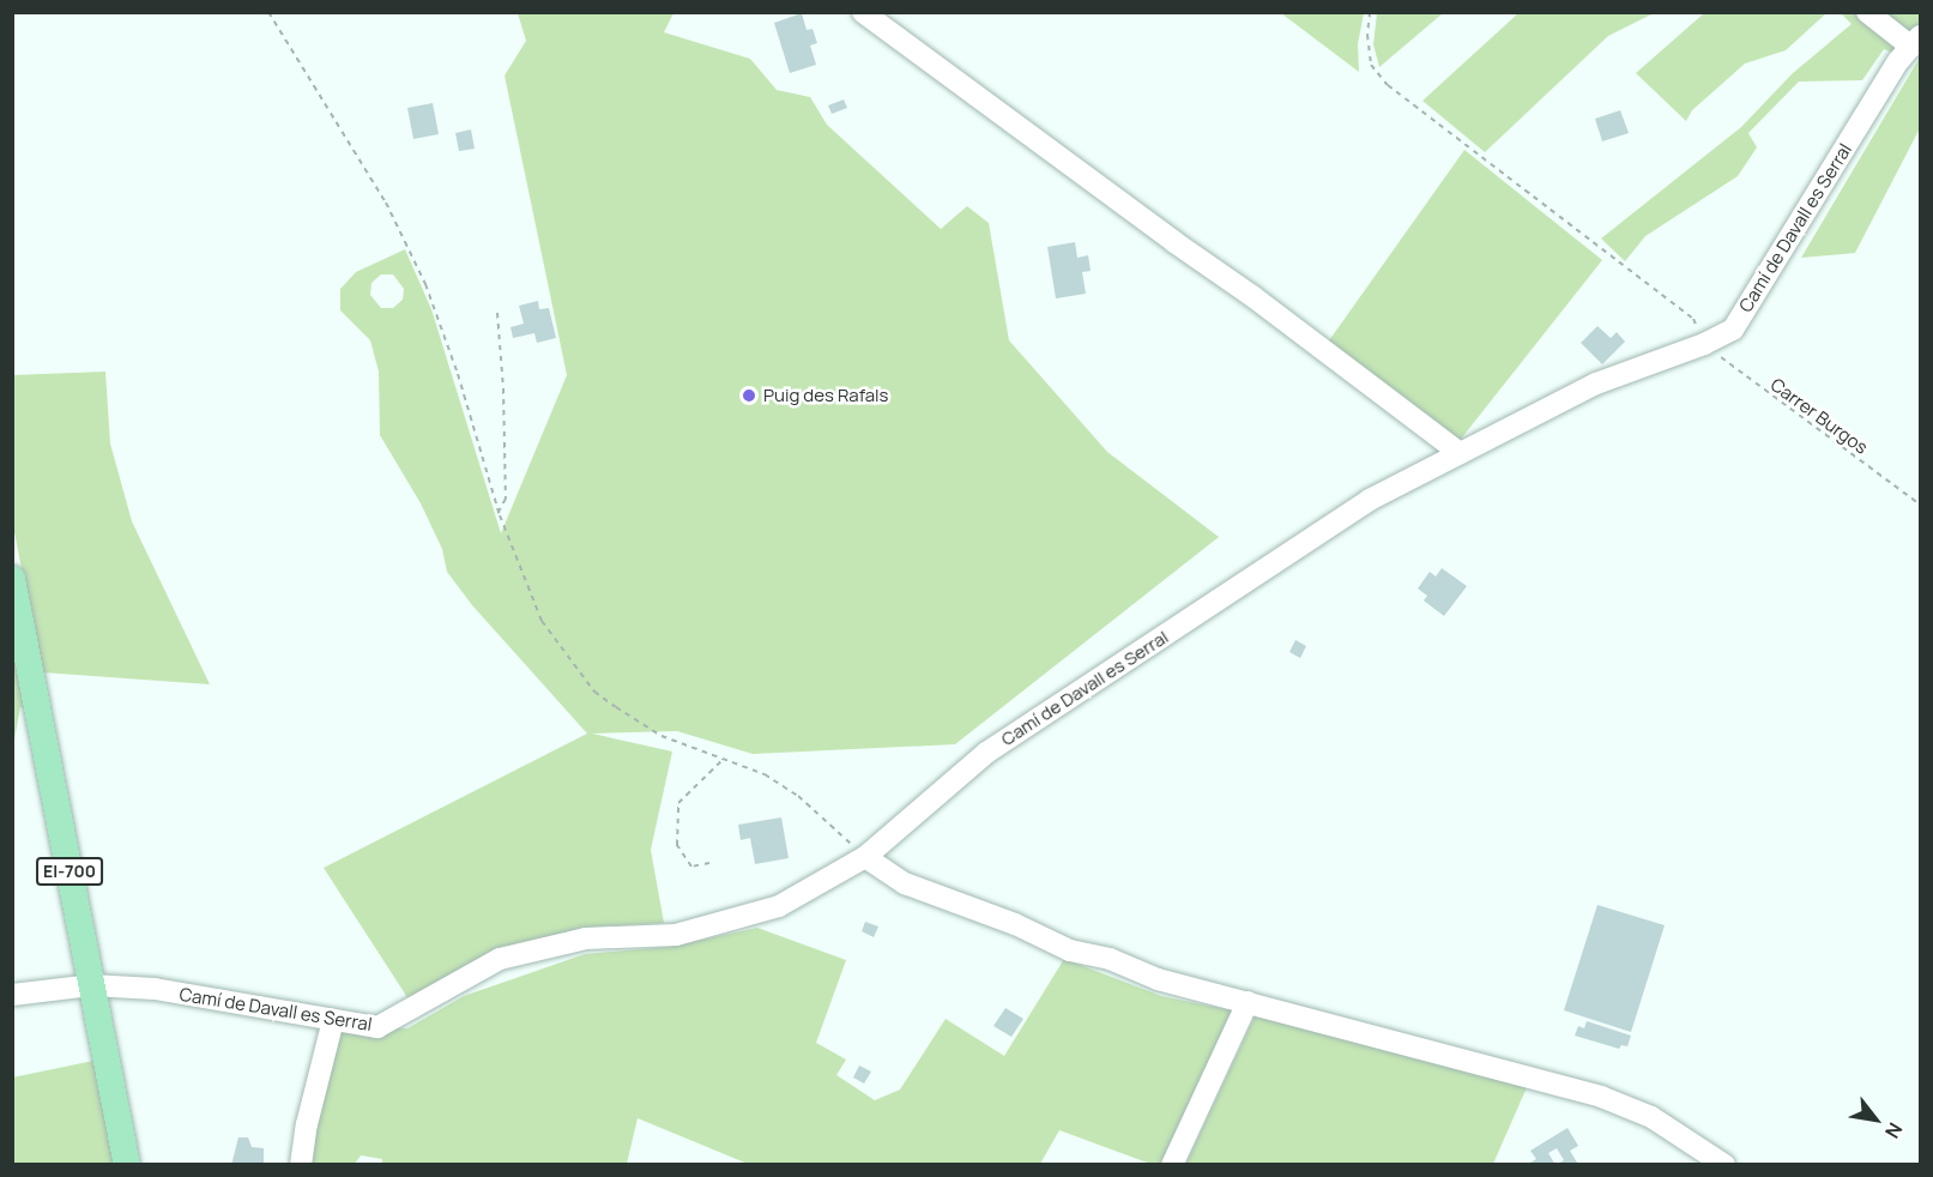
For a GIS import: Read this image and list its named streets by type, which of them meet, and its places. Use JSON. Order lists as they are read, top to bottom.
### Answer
{
  "streets": {
    "main road": ["EI-700"],
    "street": ["Camí de Davall es Serral"],
    "path": ["Carrer Burgos"]
  },
  "crossings": [
    ["Camí de Davall es Serral", "Carrer Burgos"],
    ["Camí de Davall es Serral", "EI-700"]
  ],
  "places": ["Puig des Rafals"],
  "north": "bottom right"
}
